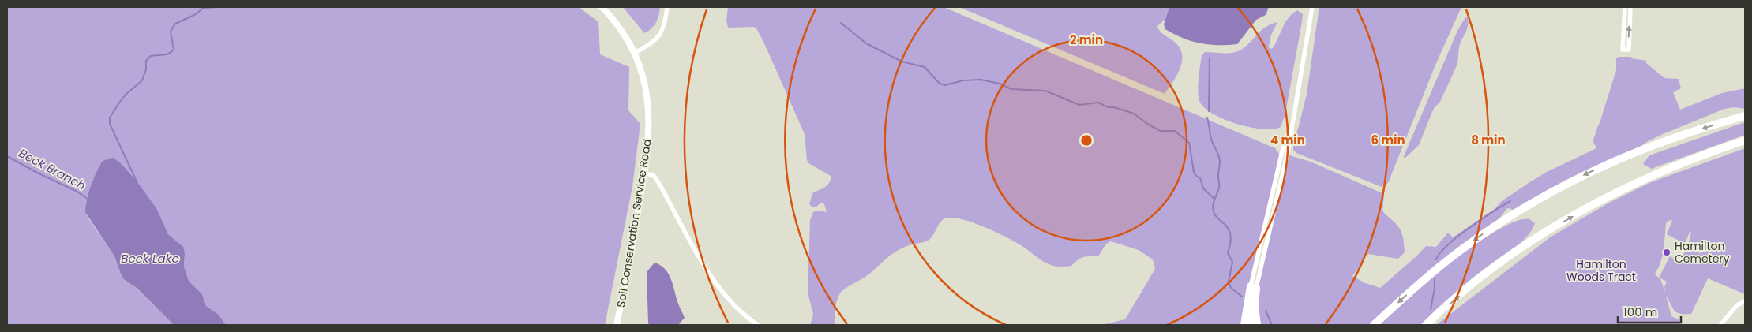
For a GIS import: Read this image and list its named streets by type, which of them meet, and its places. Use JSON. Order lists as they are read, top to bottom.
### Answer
{
  "streets": {
    "main road": ["Soil Conservation Service Road"]
  },
  "water": ["Beck Branch", "Beck Lake"],
  "parks": ["Hamilton Woods Tract"],
  "places": ["Hamilton Cemetery"],
  "scale_bar": "100 m",
  "rings": [
    "2 min",
    "4 min",
    "6 min",
    "8 min"
  ]
}
